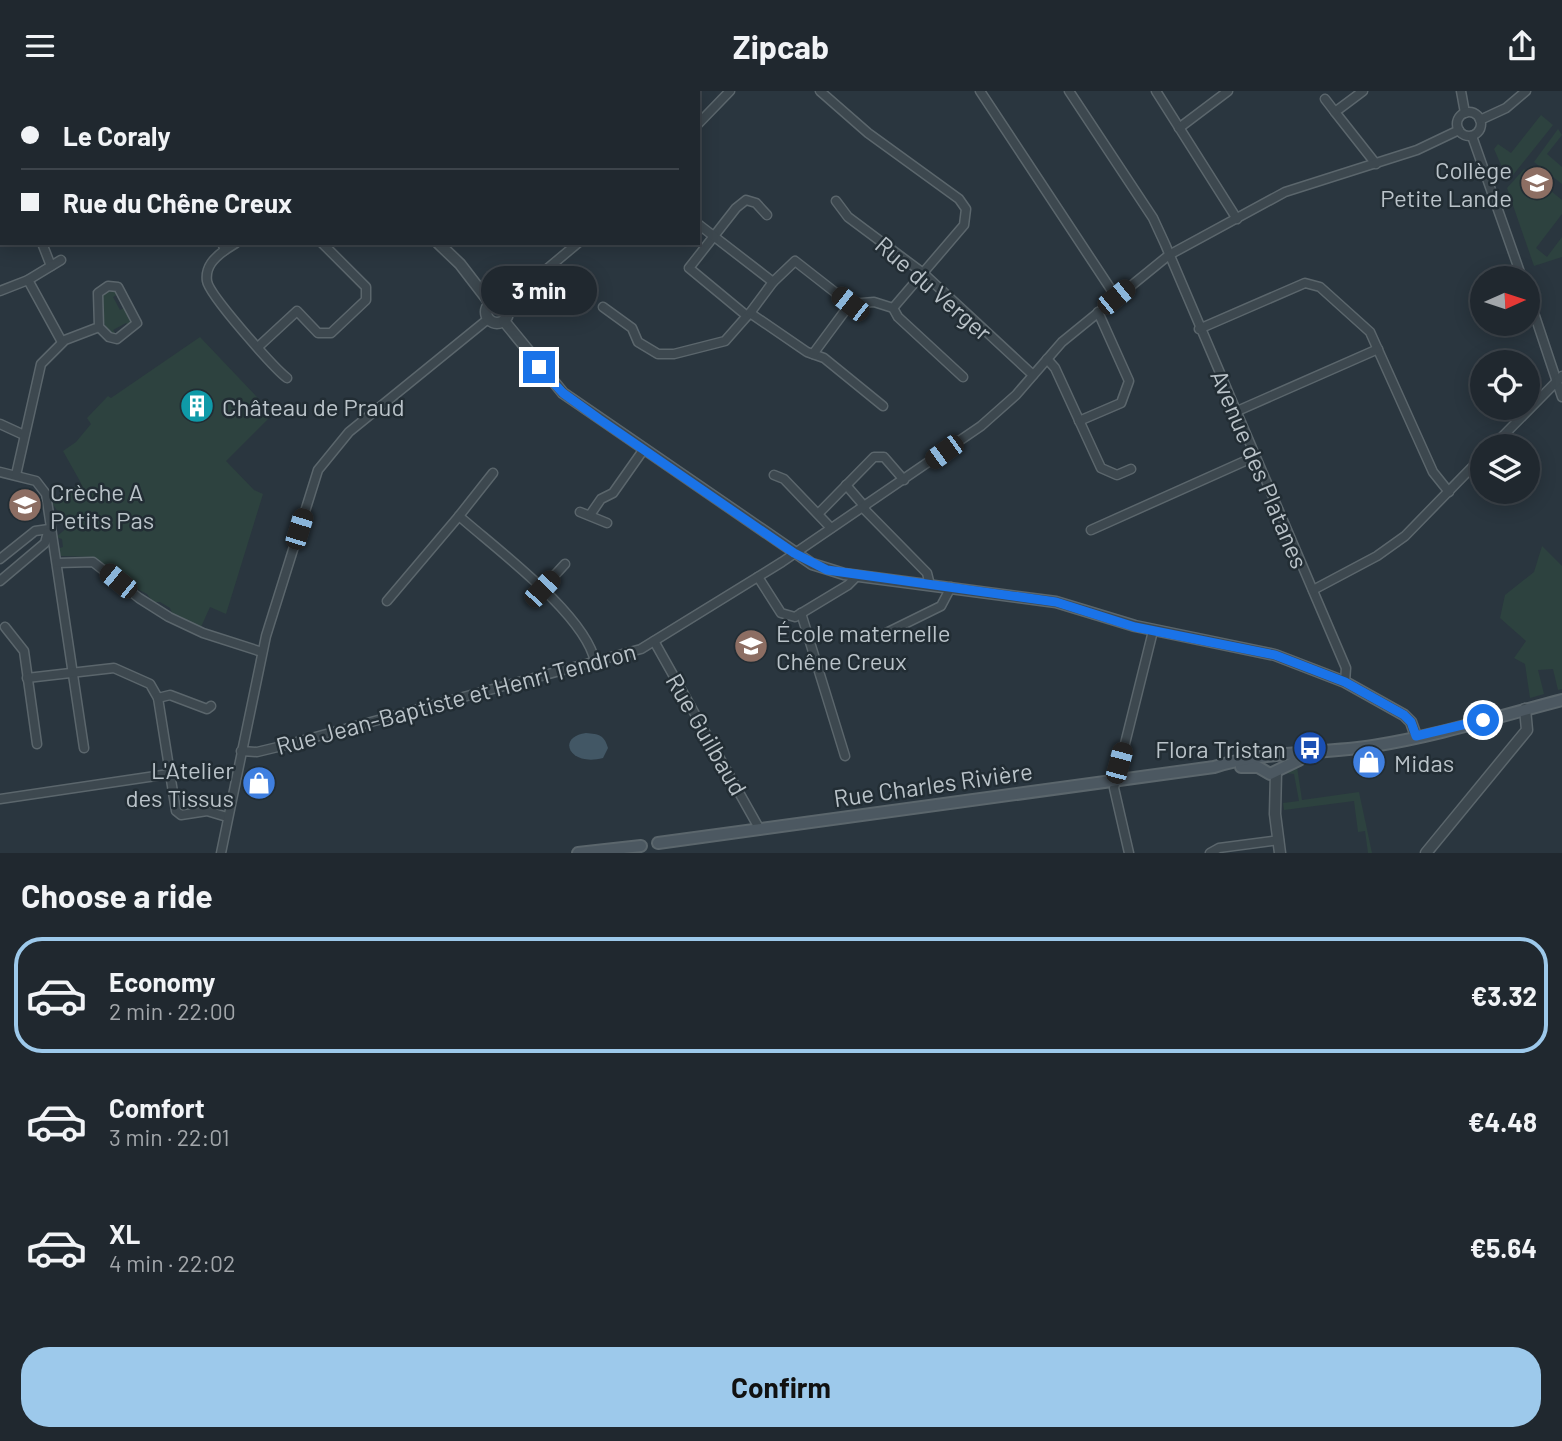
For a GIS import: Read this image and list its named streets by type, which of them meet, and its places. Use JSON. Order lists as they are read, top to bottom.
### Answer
{
  "streets": {
    "main road": ["Rue Charles Rivière"],
    "street": [
      "Rue du Verger",
      "Avenue des Platanes",
      "Rue Jean-Baptiste et Henri Tendron",
      "Rue Guilbaud"
    ]
  },
  "crossings": [
    ["Rue du Verger", "Rue Jean-Baptiste et Henri Tendron"],
    ["Avenue des Platanes", "Rue Jean-Baptiste et Henri Tendron"],
    ["Rue Jean-Baptiste et Henri Tendron", "Rue Guilbaud"],
    ["Rue Guilbaud", "Rue Charles Rivière"]
  ],
  "places": {
    "school or university": ["Collège Petite Lande", "Crèche A Petits Pas", "École maternelle Chêne Creux"],
    "building": ["Château de Praud"],
    "bus stop": ["Flora Tristan"],
    "shop": ["Midas", "L'Atelier des Tissus"]
  },
  "north": "right",
  "page": {
    "header": "Zipcab",
    "banner": ["Le Coraly", "Rue du Chêne Creux"],
    "bubble": "3 min",
    "heading": "Choose a ride",
    "list": [
      {
        "name": "Economy",
        "note": "2 min · 22:00",
        "value": "€3.32"
      },
      {
        "name": "Comfort",
        "note": "3 min · 22:01",
        "value": "€4.48"
      },
      {
        "name": "XL",
        "note": "4 min · 22:02",
        "value": "€5.64"
      }
    ],
    "buttons": "Confirm"
  }
}
